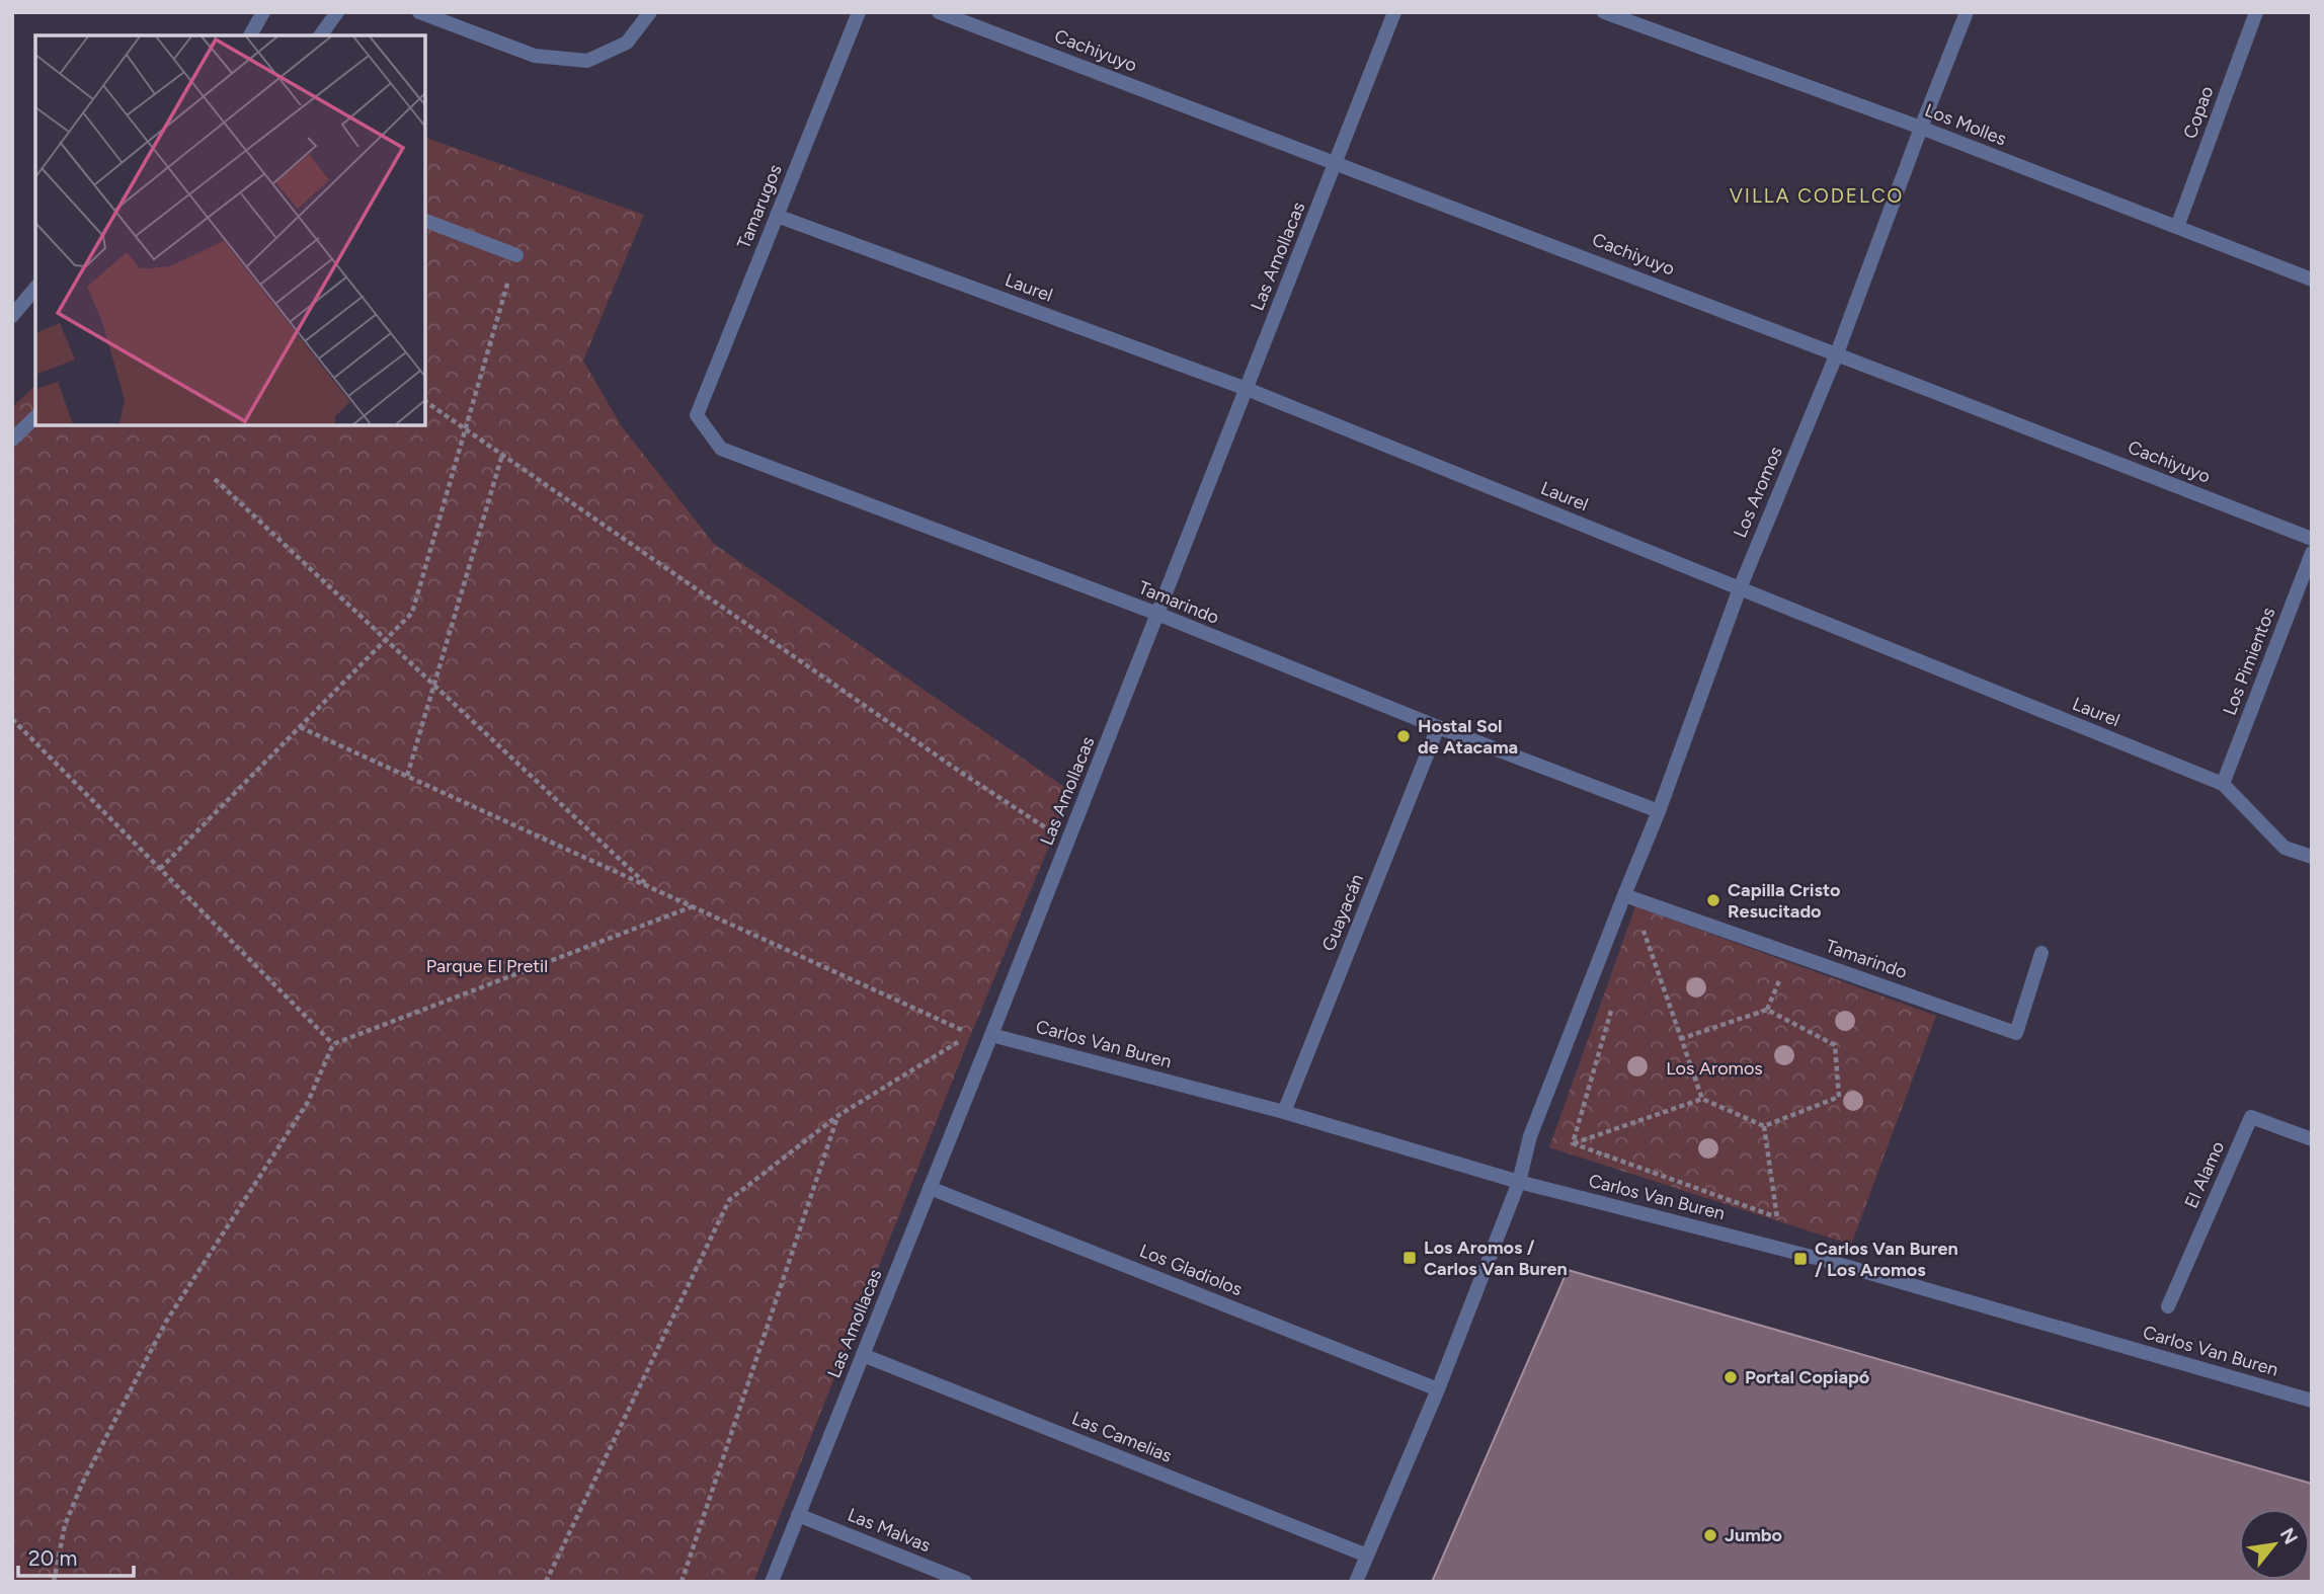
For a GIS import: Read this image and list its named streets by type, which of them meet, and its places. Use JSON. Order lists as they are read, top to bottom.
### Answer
{
  "streets": {
    "street": [
      "Cachiyuyo",
      "Copao",
      "Los Molles",
      "Tamarugos",
      "Las Amollacas",
      "Laurel",
      "Los Aromos",
      "Tamarindo",
      "Los Pimientos",
      "Guayacán",
      "Carlos Van Buren",
      "El Alamo",
      "Los Gladiolos",
      "Las Camelias",
      "Las Malvas"
    ]
  },
  "crossings": [
    ["Cachiyuyo", "Las Amollacas"],
    ["Cachiyuyo", "Los Aromos"],
    ["Copao", "Los Molles"],
    ["Los Molles", "Los Aromos"],
    ["Tamarugos", "Laurel"],
    ["Tamarugos", "Tamarindo"],
    ["Las Amollacas", "Laurel"],
    ["Las Amollacas", "Tamarindo"],
    ["Las Amollacas", "Carlos Van Buren"],
    ["Las Amollacas", "Los Gladiolos"],
    ["Las Amollacas", "Las Camelias"],
    ["Las Amollacas", "Las Malvas"],
    ["Laurel", "Los Aromos"],
    ["Laurel", "Los Pimientos"],
    ["Los Aromos", "Tamarindo"],
    ["Los Aromos", "Carlos Van Buren"],
    ["Los Aromos", "Los Gladiolos"],
    ["Los Aromos", "Las Camelias"],
    ["Tamarindo", "Guayacán"],
    ["Guayacán", "Carlos Van Buren"]
  ],
  "districts": ["VILLA CODELCO"],
  "parks": ["Parque El Pretil", "Los Aromos"],
  "places": {
    "other": [
      "Hostal Sol de Atacama",
      "Capilla Cristo Resucitado",
      "Portal Copiapó",
      "Jumbo"
    ],
    "transit": ["Los Aromos / Carlos Van Buren", "Carlos Van Buren / Los Aromos"]
  },
  "scale_bar": "20 m",
  "north": "top right"
}
